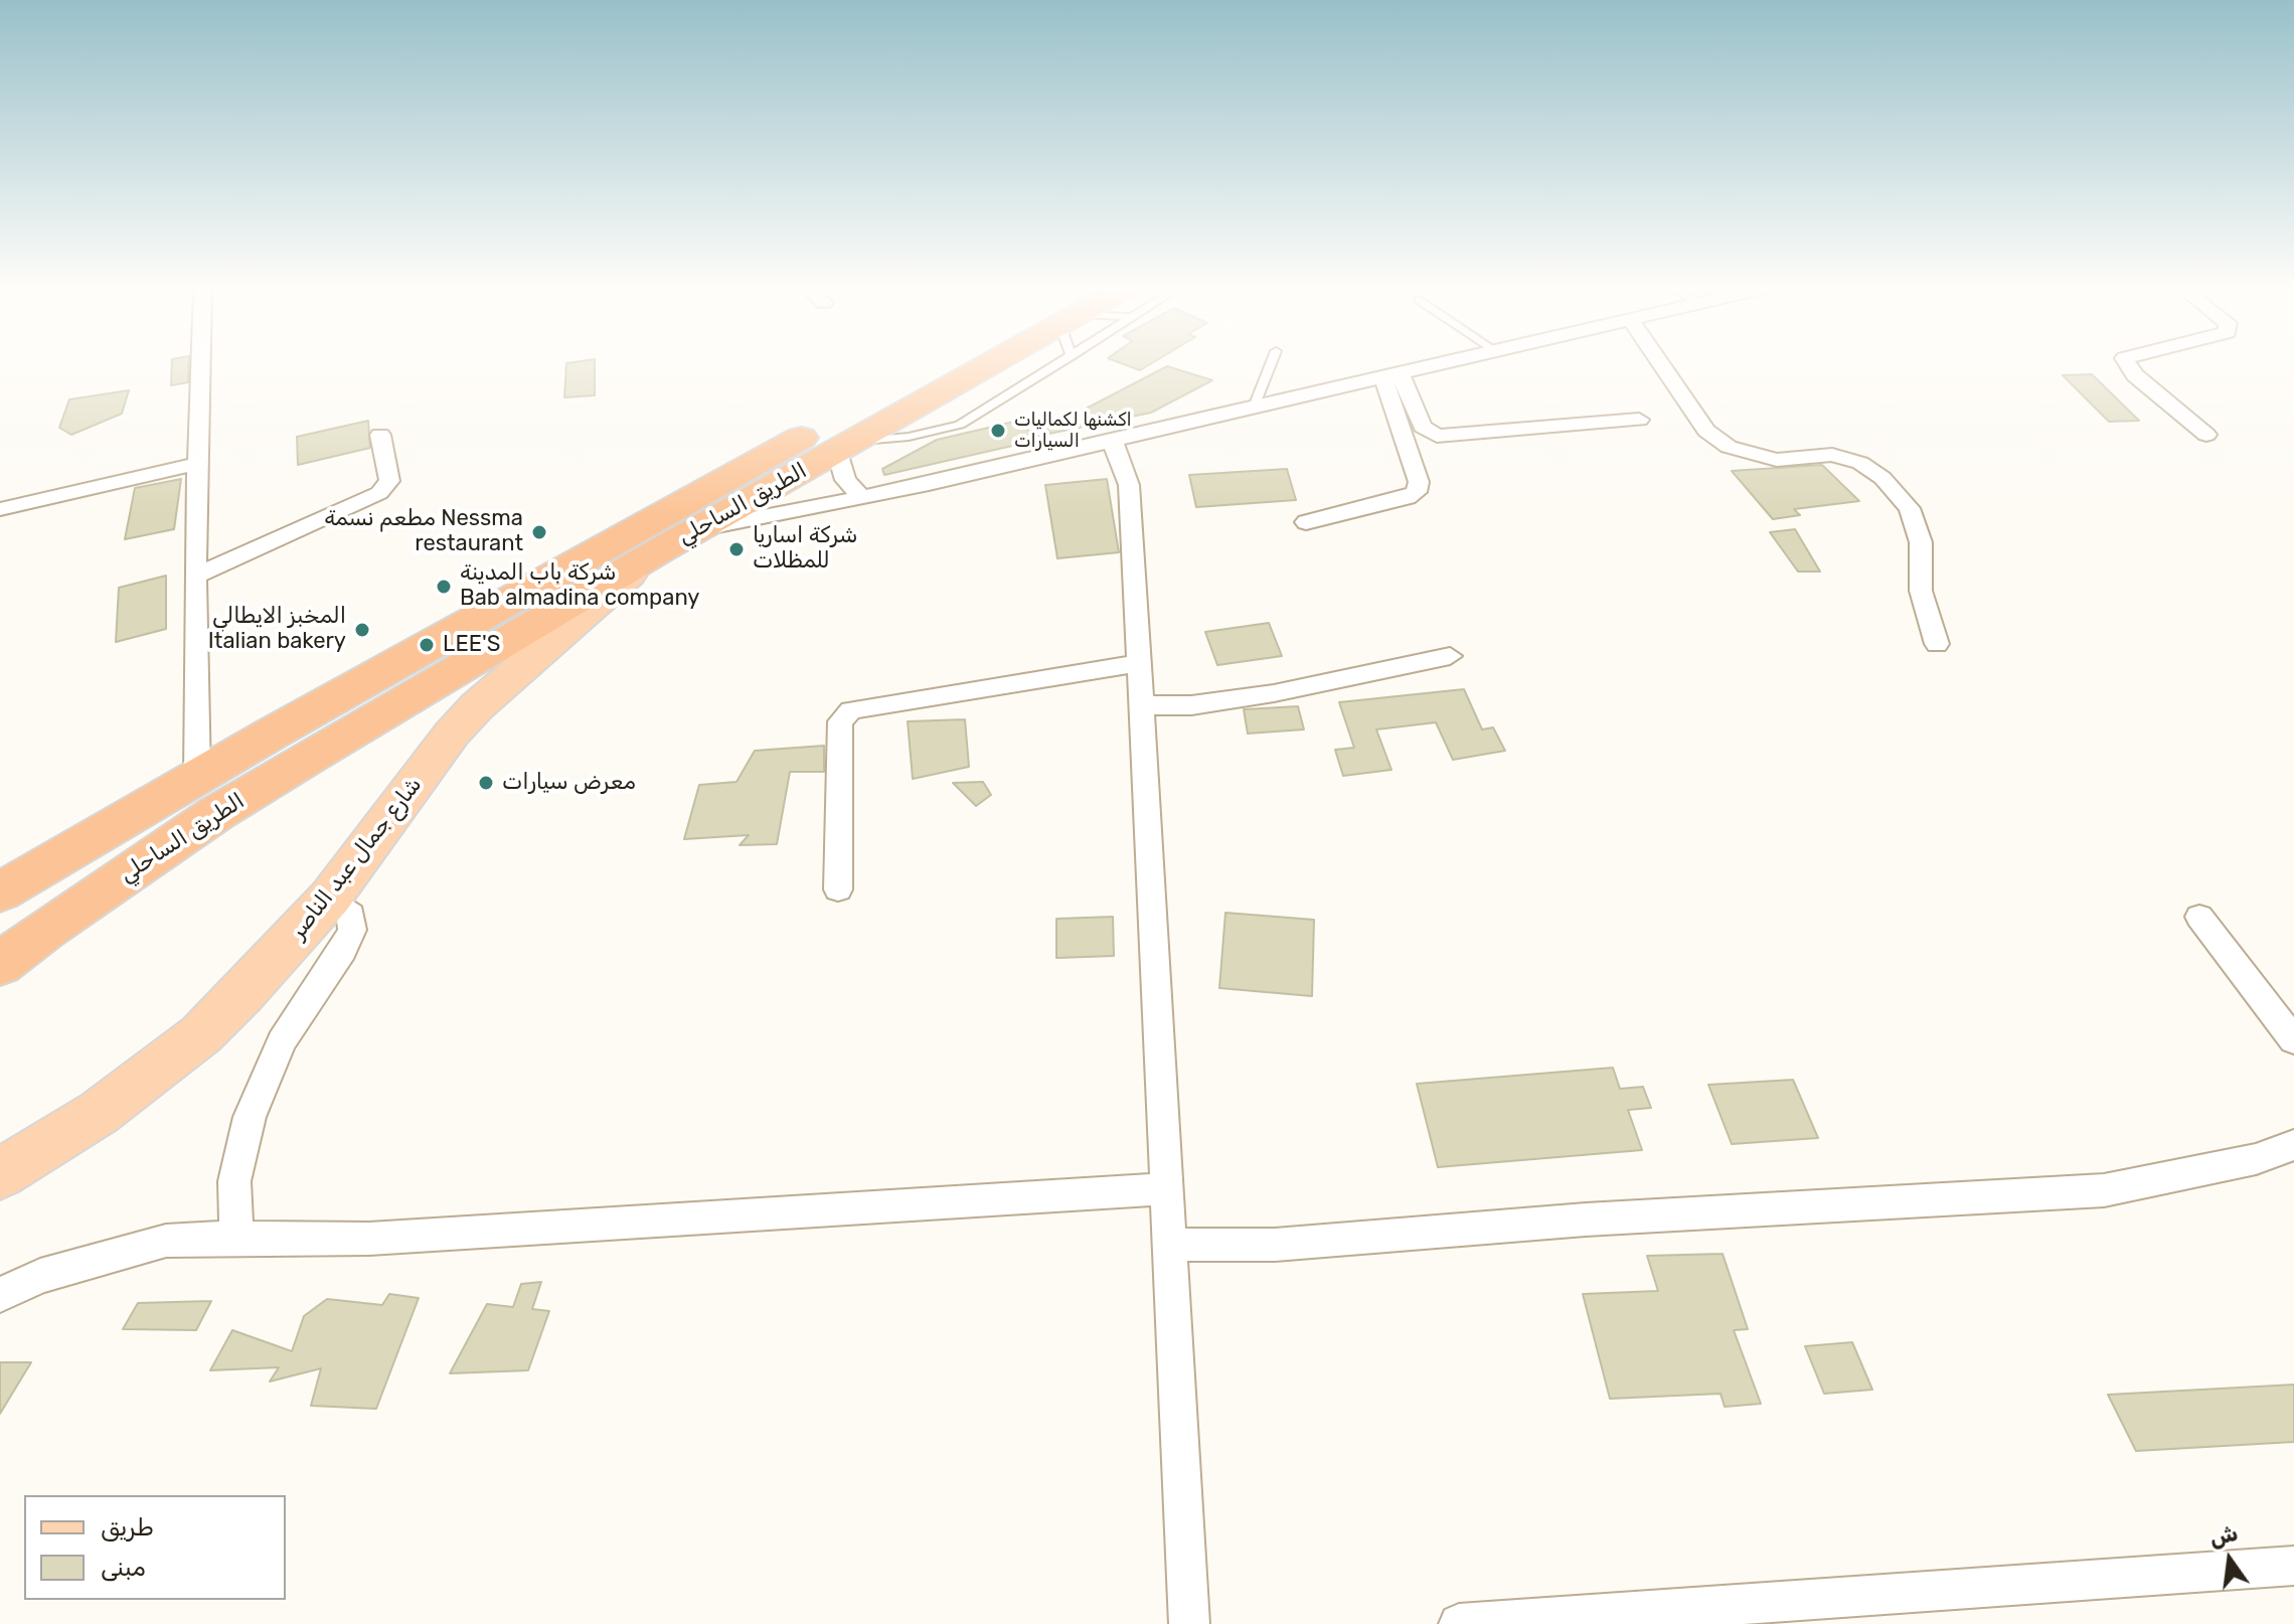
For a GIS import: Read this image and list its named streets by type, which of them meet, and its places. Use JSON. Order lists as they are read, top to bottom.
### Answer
{
  "streets": {
    "highway": ["الطريق الساحلي"],
    "main road": ["شارع جمال عبد الناصر"]
  },
  "crossings": [
    ["الطريق الساحلي", "شارع جمال عبد الناصر"]
  ],
  "places": [
    "اكشنها لكماليات السيارات",
    "مطعم نسمة Nessma restaurant",
    "شركة اساريا للمظلات",
    "شركة باب المدينة Bab almadina company",
    "المخبز الايطالي Italian bakery",
    "LEE'S",
    "معرض سيارات"
  ],
  "legend": ["طريق", "مبنى"],
  "north": "top"
}
